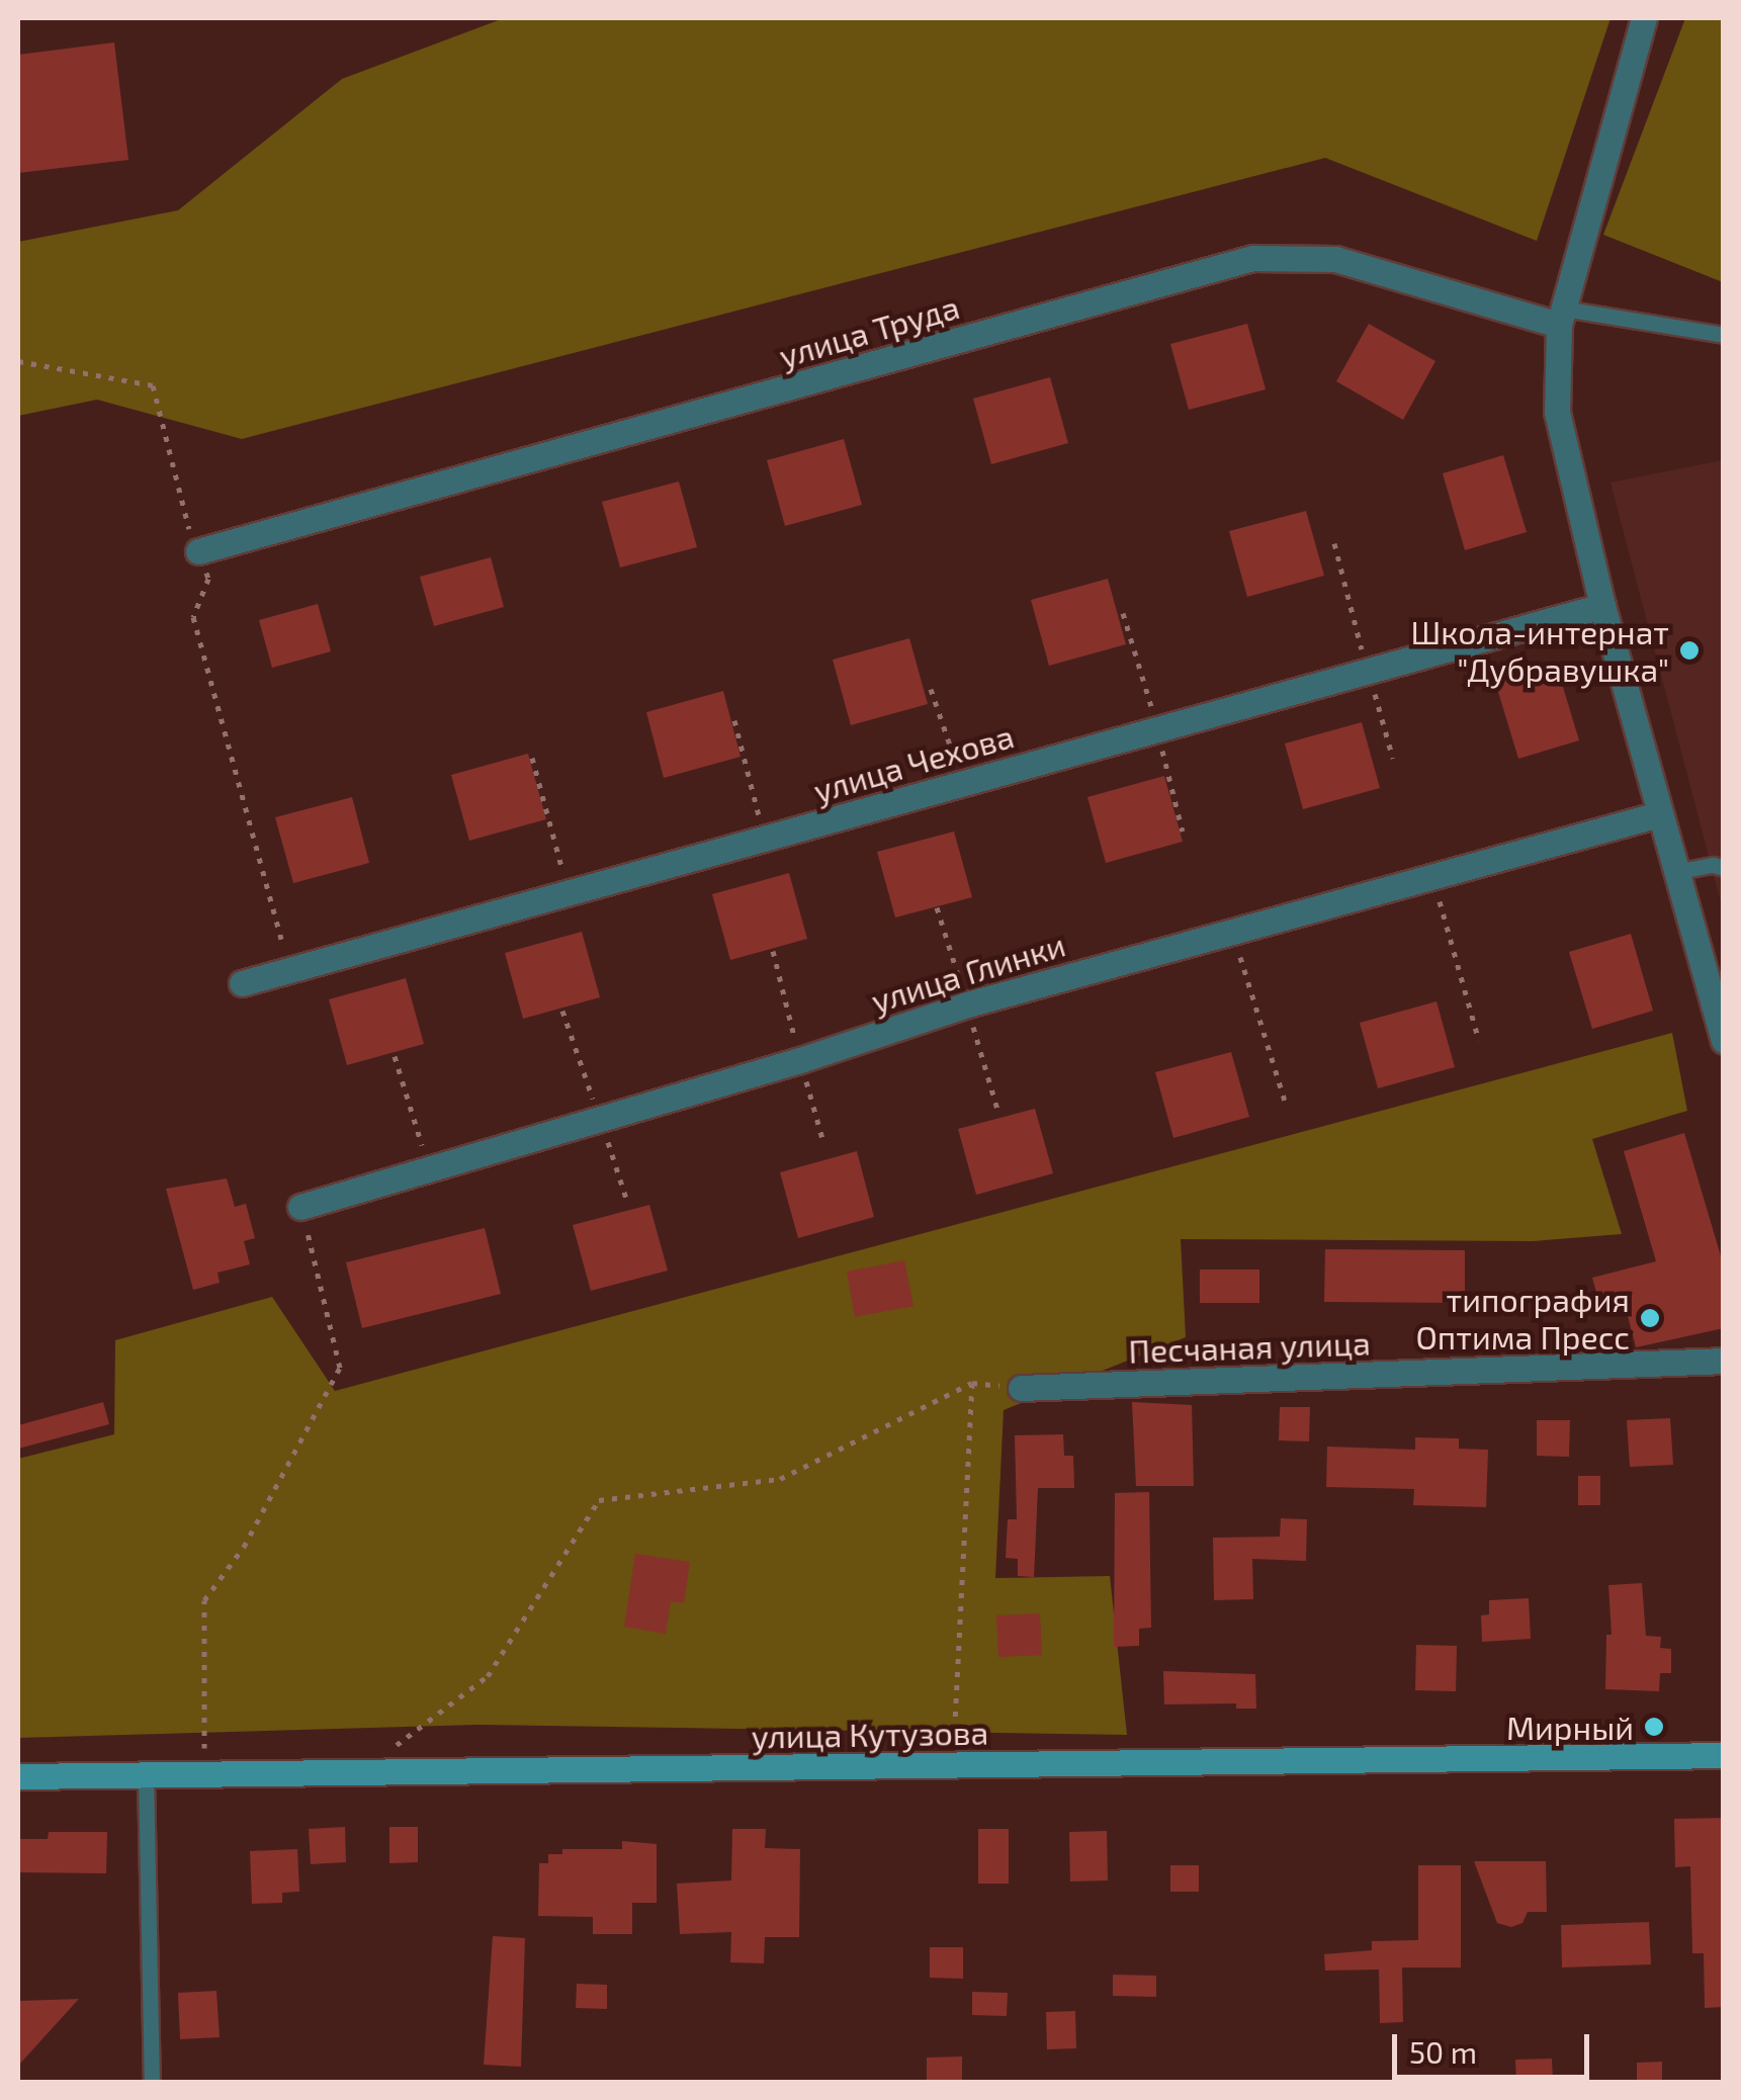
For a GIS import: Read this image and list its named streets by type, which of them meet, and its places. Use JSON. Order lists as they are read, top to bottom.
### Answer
{
  "streets": {
    "main road": ["улица Кутузова"],
    "street": [
      "улица Труда",
      "улица Чехова",
      "улица Глинки",
      "Песчаная улица"
    ]
  },
  "places": ["Школа-интернат \"Дубравушка\"", "типография Оптима Пресс", "Мирный"],
  "scale_bar": "50 m"
}
